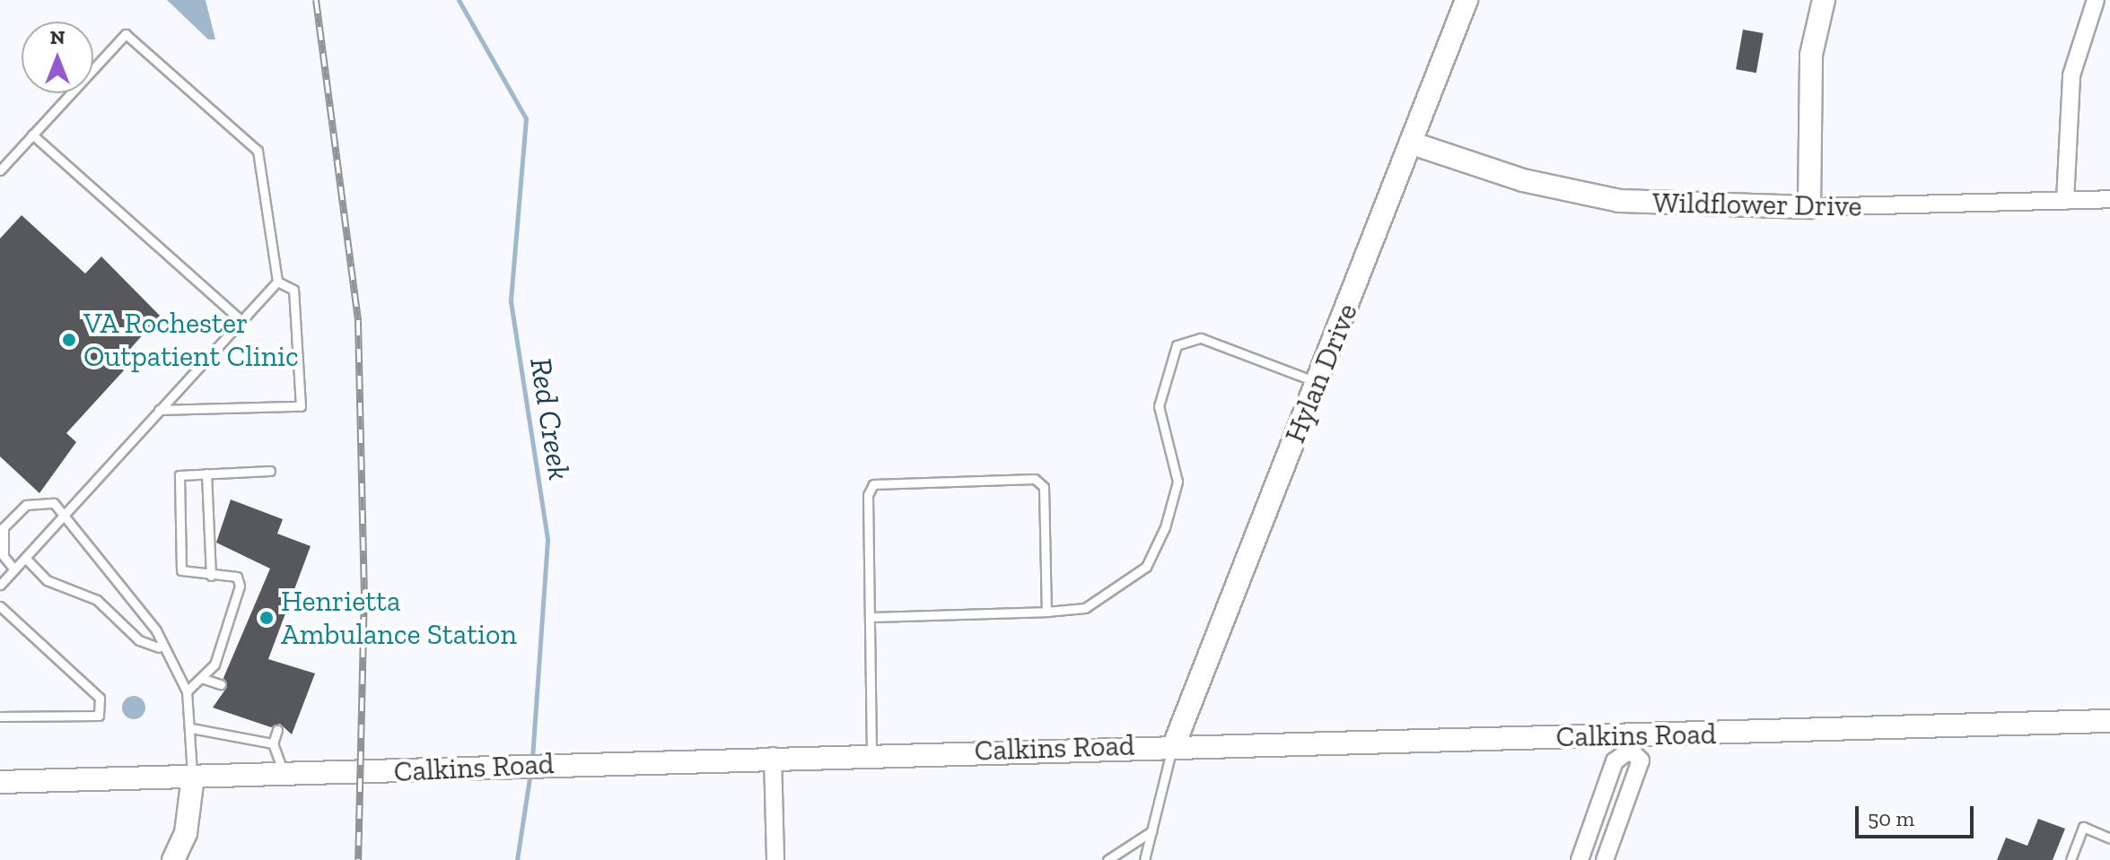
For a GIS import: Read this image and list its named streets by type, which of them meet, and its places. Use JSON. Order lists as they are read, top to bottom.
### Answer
{
  "streets": {
    "main road": ["Wildflower Drive", "Hylan Drive", "Calkins Road"]
  },
  "crossings": [
    ["Wildflower Drive", "Hylan Drive"],
    ["Hylan Drive", "Calkins Road"]
  ],
  "water": ["Red Creek"],
  "places": ["VA Rochester Outpatient Clinic", "Henrietta Ambulance Station"],
  "scale_bar": "50 m",
  "north": "top"
}
